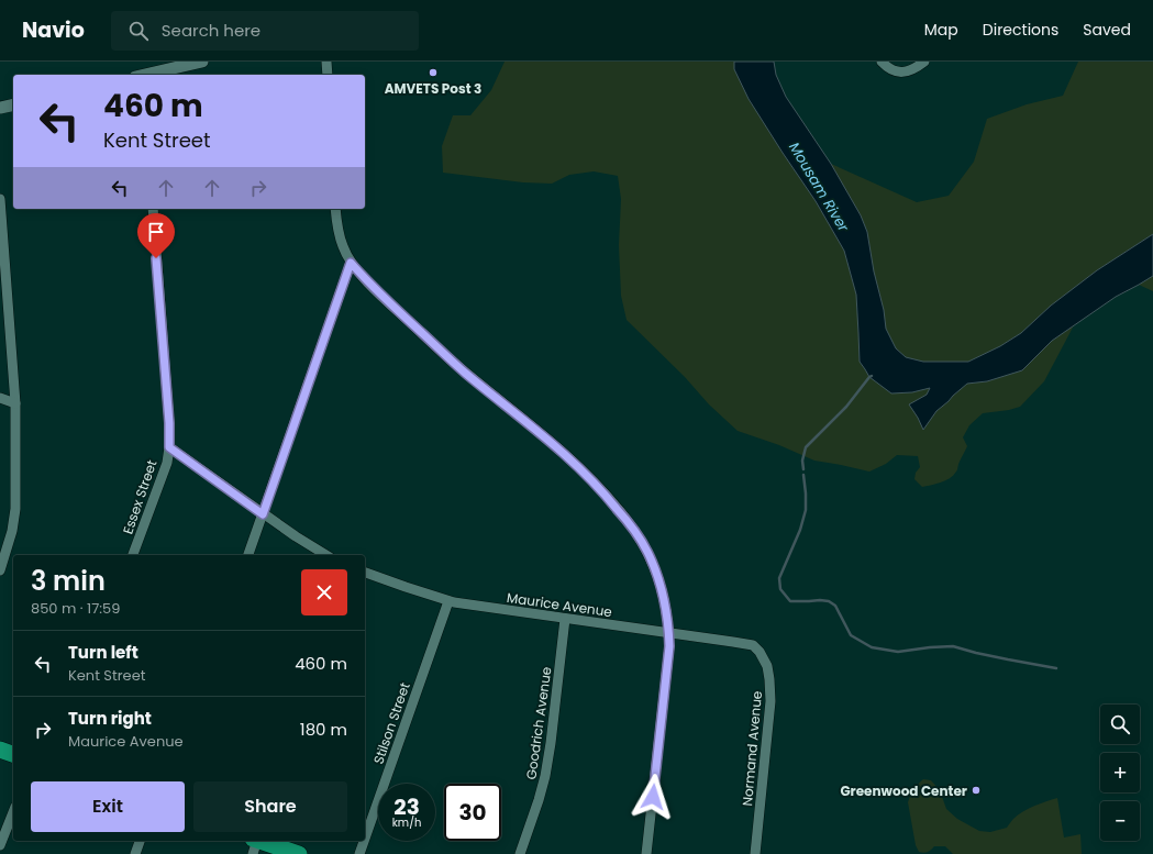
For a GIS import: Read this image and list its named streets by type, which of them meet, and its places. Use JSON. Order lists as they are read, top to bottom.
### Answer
{
  "streets": {
    "street": [
      "Essex Street",
      "Maurice Avenue",
      "Stilson Street",
      "Goodrich Avenue",
      "Normand Avenue"
    ]
  },
  "crossings": [
    ["Maurice Avenue", "Stilson Street"],
    ["Maurice Avenue", "Goodrich Avenue"],
    ["Maurice Avenue", "Normand Avenue"]
  ],
  "water": ["Mousam River"],
  "places": ["AMVETS Post 3", "Greenwood Center"],
  "page": {
    "header": "Navio",
    "search": "Search here",
    "nav": ["Map", "Directions", "Saved"],
    "turn": ["460 m", "Kent Street"],
    "heading": ["3 min", "850 m · 17:59"],
    "list": [
      {
        "name": "Turn left",
        "note": "Kent Street",
        "value": "460 m"
      },
      {
        "name": "Turn right",
        "note": "Maurice Avenue",
        "value": "180 m"
      }
    ],
    "map_buttons": ["+", "−"],
    "buttons": ["Exit", "Share"],
    "speed": "23 km/h",
    "limit": "30"
  }
}
